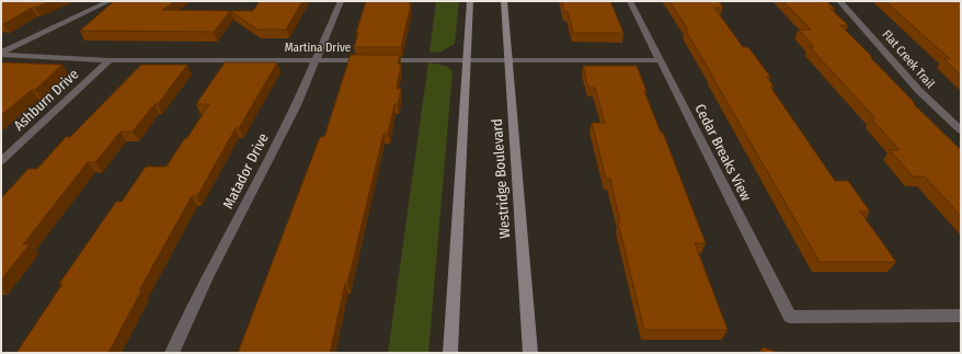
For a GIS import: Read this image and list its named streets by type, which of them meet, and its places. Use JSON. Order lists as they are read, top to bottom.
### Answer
{
  "streets": {
    "main road": ["Westridge Boulevard"],
    "street": [
      "Martina Drive",
      "Flat Creek Trail",
      "Ashburn Drive",
      "Cedar Breaks View",
      "Matador Drive"
    ]
  },
  "crossings": [
    ["Martina Drive", "Ashburn Drive"],
    ["Martina Drive", "Cedar Breaks View"],
    ["Martina Drive", "Matador Drive"],
    ["Martina Drive", "Westridge Boulevard"]
  ]
}
